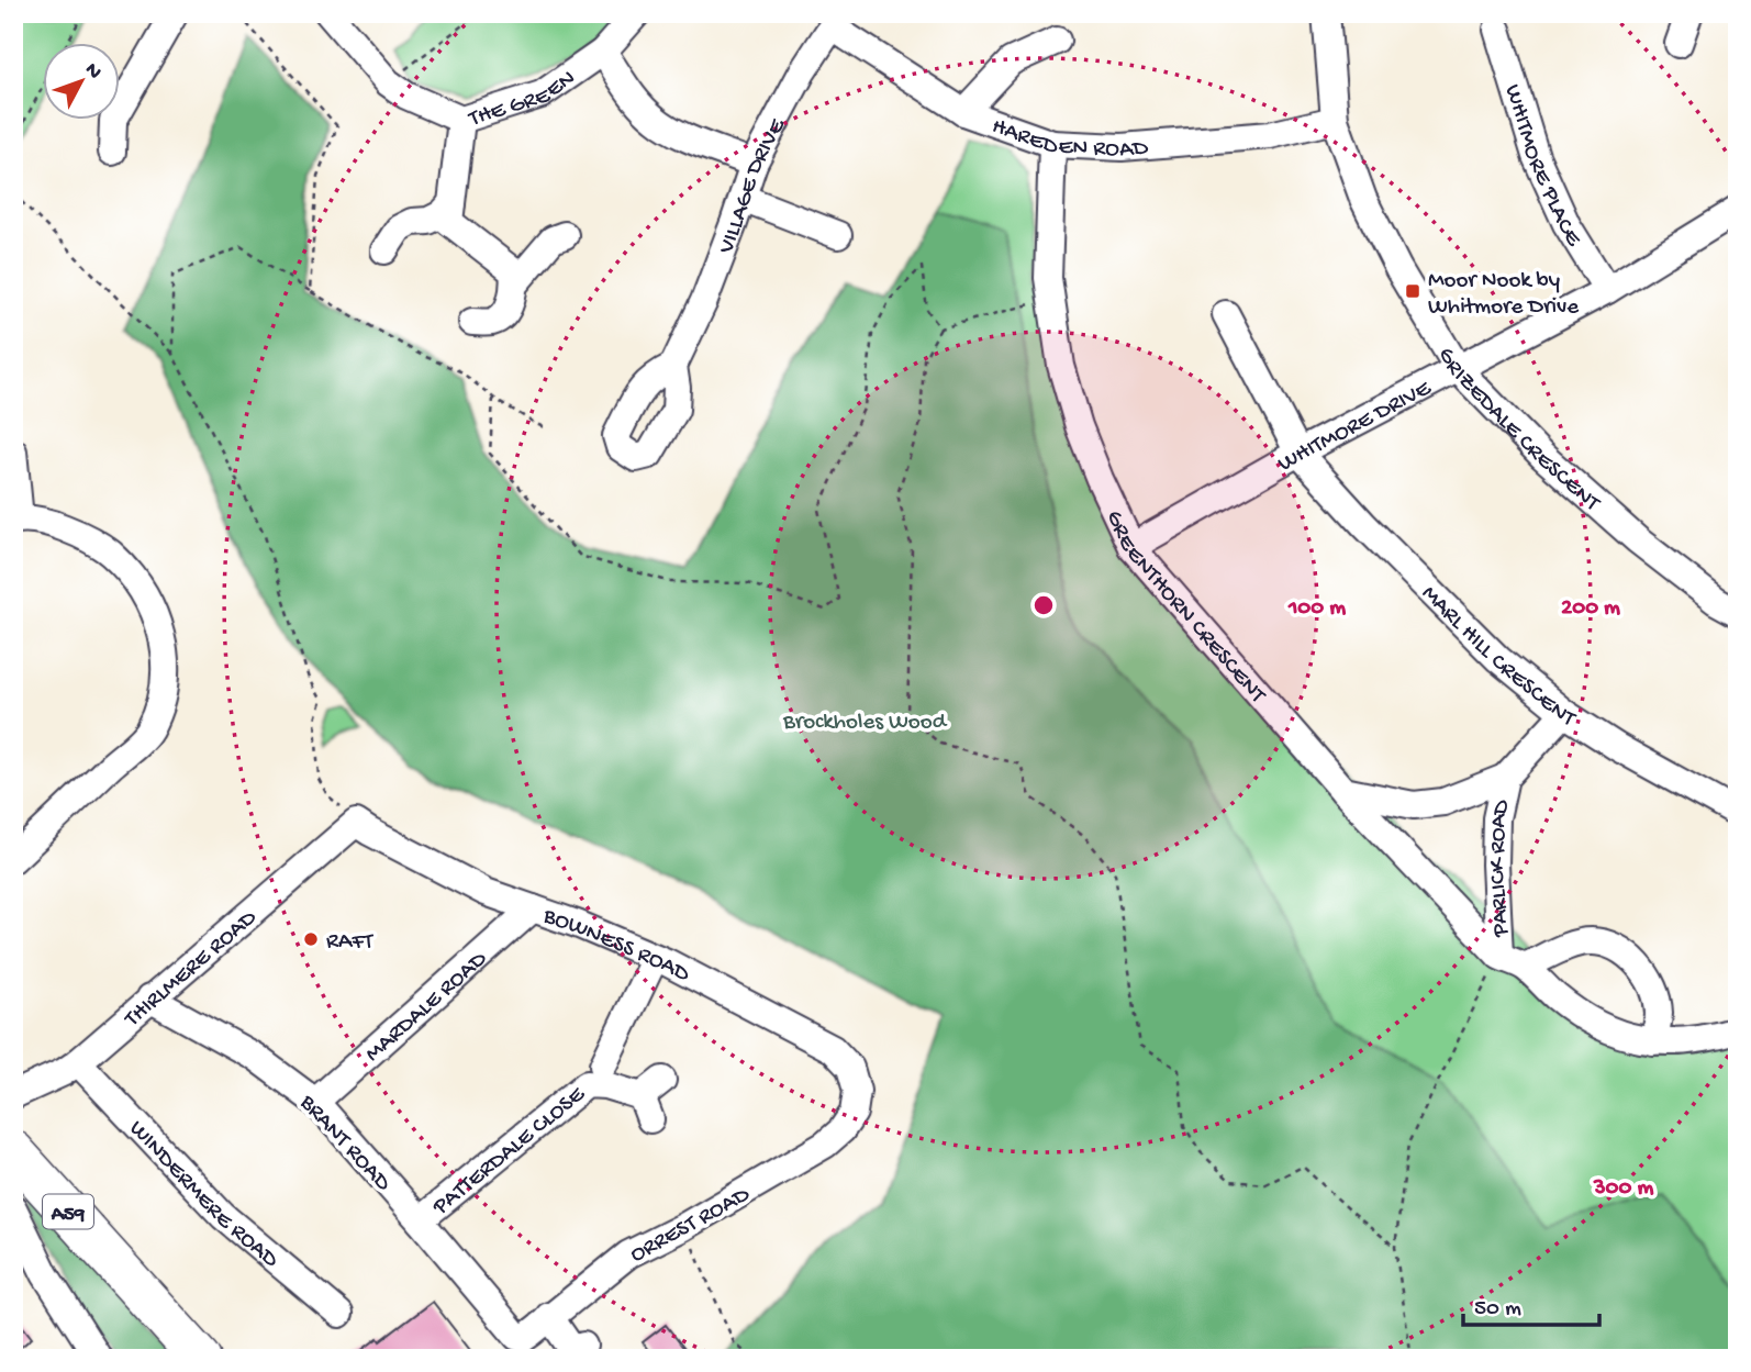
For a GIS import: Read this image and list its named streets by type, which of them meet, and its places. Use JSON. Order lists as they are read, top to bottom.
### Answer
{
  "streets": {
    "highway": ["A59"],
    "street": [
      "THE GREEN",
      "HAREDEN ROAD",
      "WHITMORE PLACE",
      "VILLAGE DRIVE",
      "WHITMORE DRIVE",
      "GRIZEDALE CRESCENT",
      "GREENTHORN CRESCENT",
      "MARL HILL CRESCENT",
      "PARLICK ROAD",
      "BOWNESS ROAD",
      "THIRLMERE ROAD",
      "MARDALE ROAD",
      "BRANT ROAD",
      "PATTERDALE CLOSE",
      "WINDERMERE ROAD",
      "ORREST ROAD"
    ]
  },
  "crossings": [
    ["HAREDEN ROAD", "VILLAGE DRIVE"],
    ["HAREDEN ROAD", "GRIZEDALE CRESCENT"],
    ["HAREDEN ROAD", "GREENTHORN CRESCENT"],
    ["WHITMORE PLACE", "WHITMORE DRIVE"],
    ["WHITMORE DRIVE", "GRIZEDALE CRESCENT"],
    ["WHITMORE DRIVE", "GREENTHORN CRESCENT"],
    ["WHITMORE DRIVE", "MARL HILL CRESCENT"],
    ["GREENTHORN CRESCENT", "PARLICK ROAD"],
    ["MARL HILL CRESCENT", "PARLICK ROAD"],
    ["BOWNESS ROAD", "THIRLMERE ROAD"],
    ["BOWNESS ROAD", "MARDALE ROAD"],
    ["BOWNESS ROAD", "ORREST ROAD"],
    ["THIRLMERE ROAD", "BRANT ROAD"],
    ["THIRLMERE ROAD", "WINDERMERE ROAD"],
    ["MARDALE ROAD", "BRANT ROAD"],
    ["BRANT ROAD", "PATTERDALE CLOSE"],
    ["BRANT ROAD", "ORREST ROAD"]
  ],
  "parks": ["Brockholes Wood"],
  "places": {
    "transit": ["Moor Nook by Whitmore Drive"],
    "other": ["RAFT"]
  },
  "scale_bar": "50 m",
  "north": "top right",
  "rings": ["100 m", "200 m", "300 m"]
}
